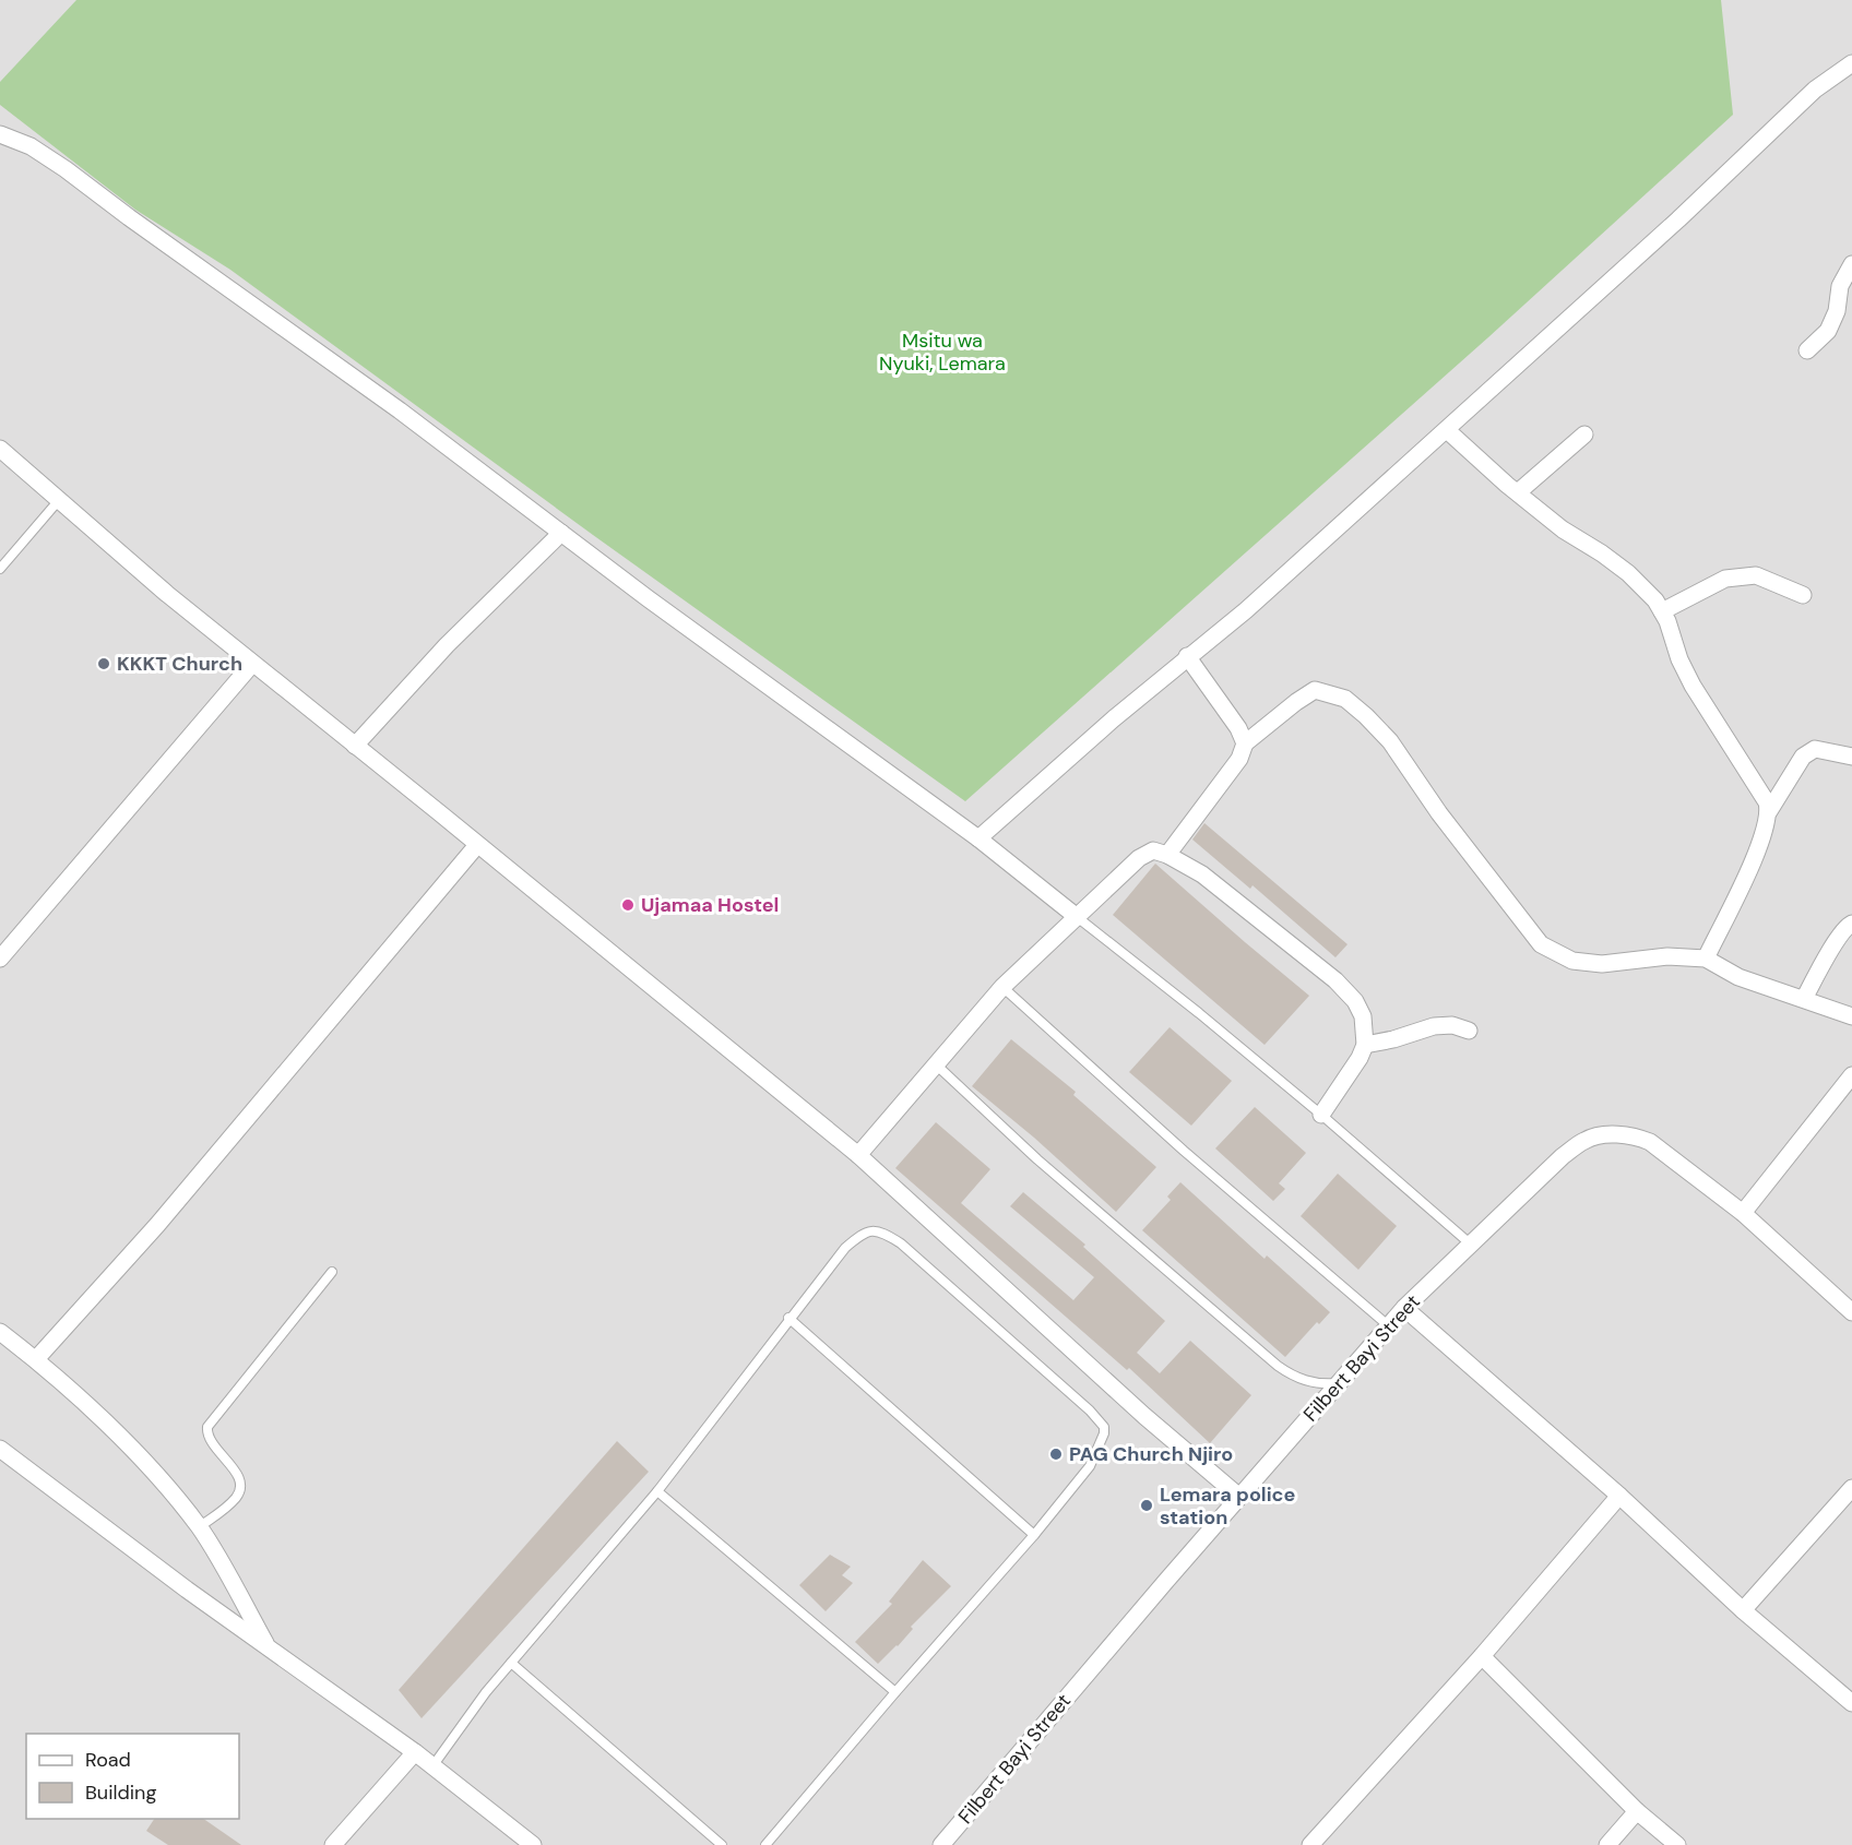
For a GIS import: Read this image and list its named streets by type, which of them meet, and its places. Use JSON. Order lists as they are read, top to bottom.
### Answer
{
  "streets": {
    "street": ["Filbert Bayi Street"]
  },
  "parks": ["Msitu wa Nyuki, Lemara"],
  "places": [
    "KKKT Church",
    "Ujamaa Hostel",
    "PAG Church Njiro",
    "Lemara police station"
  ],
  "legend": ["Road", "Building"]
}
